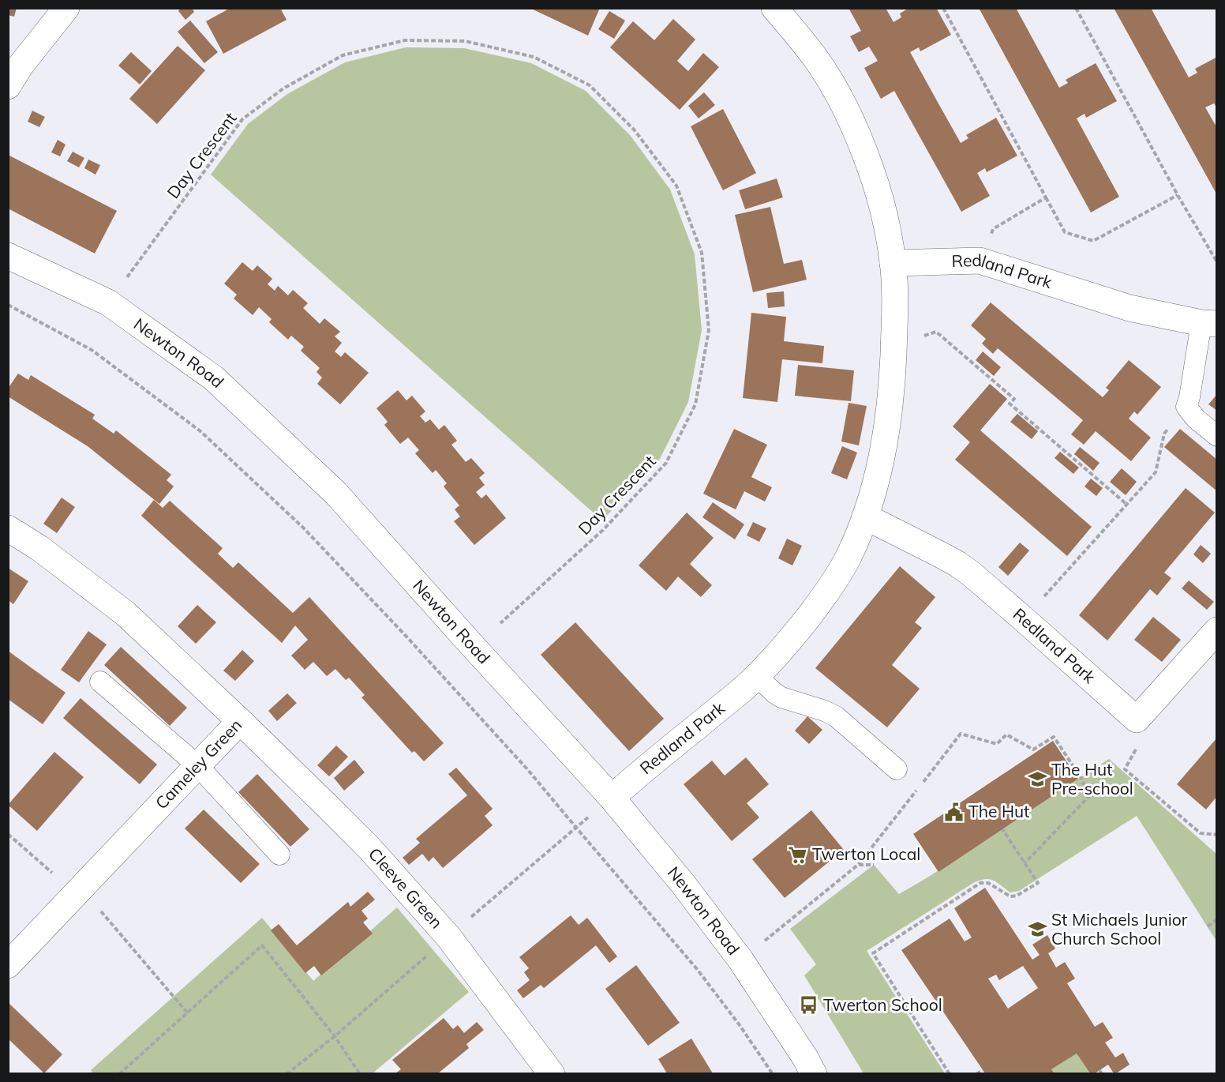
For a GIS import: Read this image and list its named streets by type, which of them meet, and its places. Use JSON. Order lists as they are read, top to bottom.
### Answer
{
  "streets": {
    "street": [
      "Redland Park",
      "Newton Road",
      "Cameley Green",
      "Cleeve Green"
    ],
    "path": ["Day Crescent"]
  },
  "crossings": [
    ["Day Crescent", "Newton Road"],
    ["Redland Park", "Newton Road"],
    ["Cameley Green", "Cleeve Green"]
  ],
  "places": {
    "school or university": ["The Hut Pre-school", "St Michaels Junior Church School"],
    "public building": ["The Hut"],
    "supermarket": ["Twerton Local"],
    "bus stop": ["Twerton School"]
  }
}
